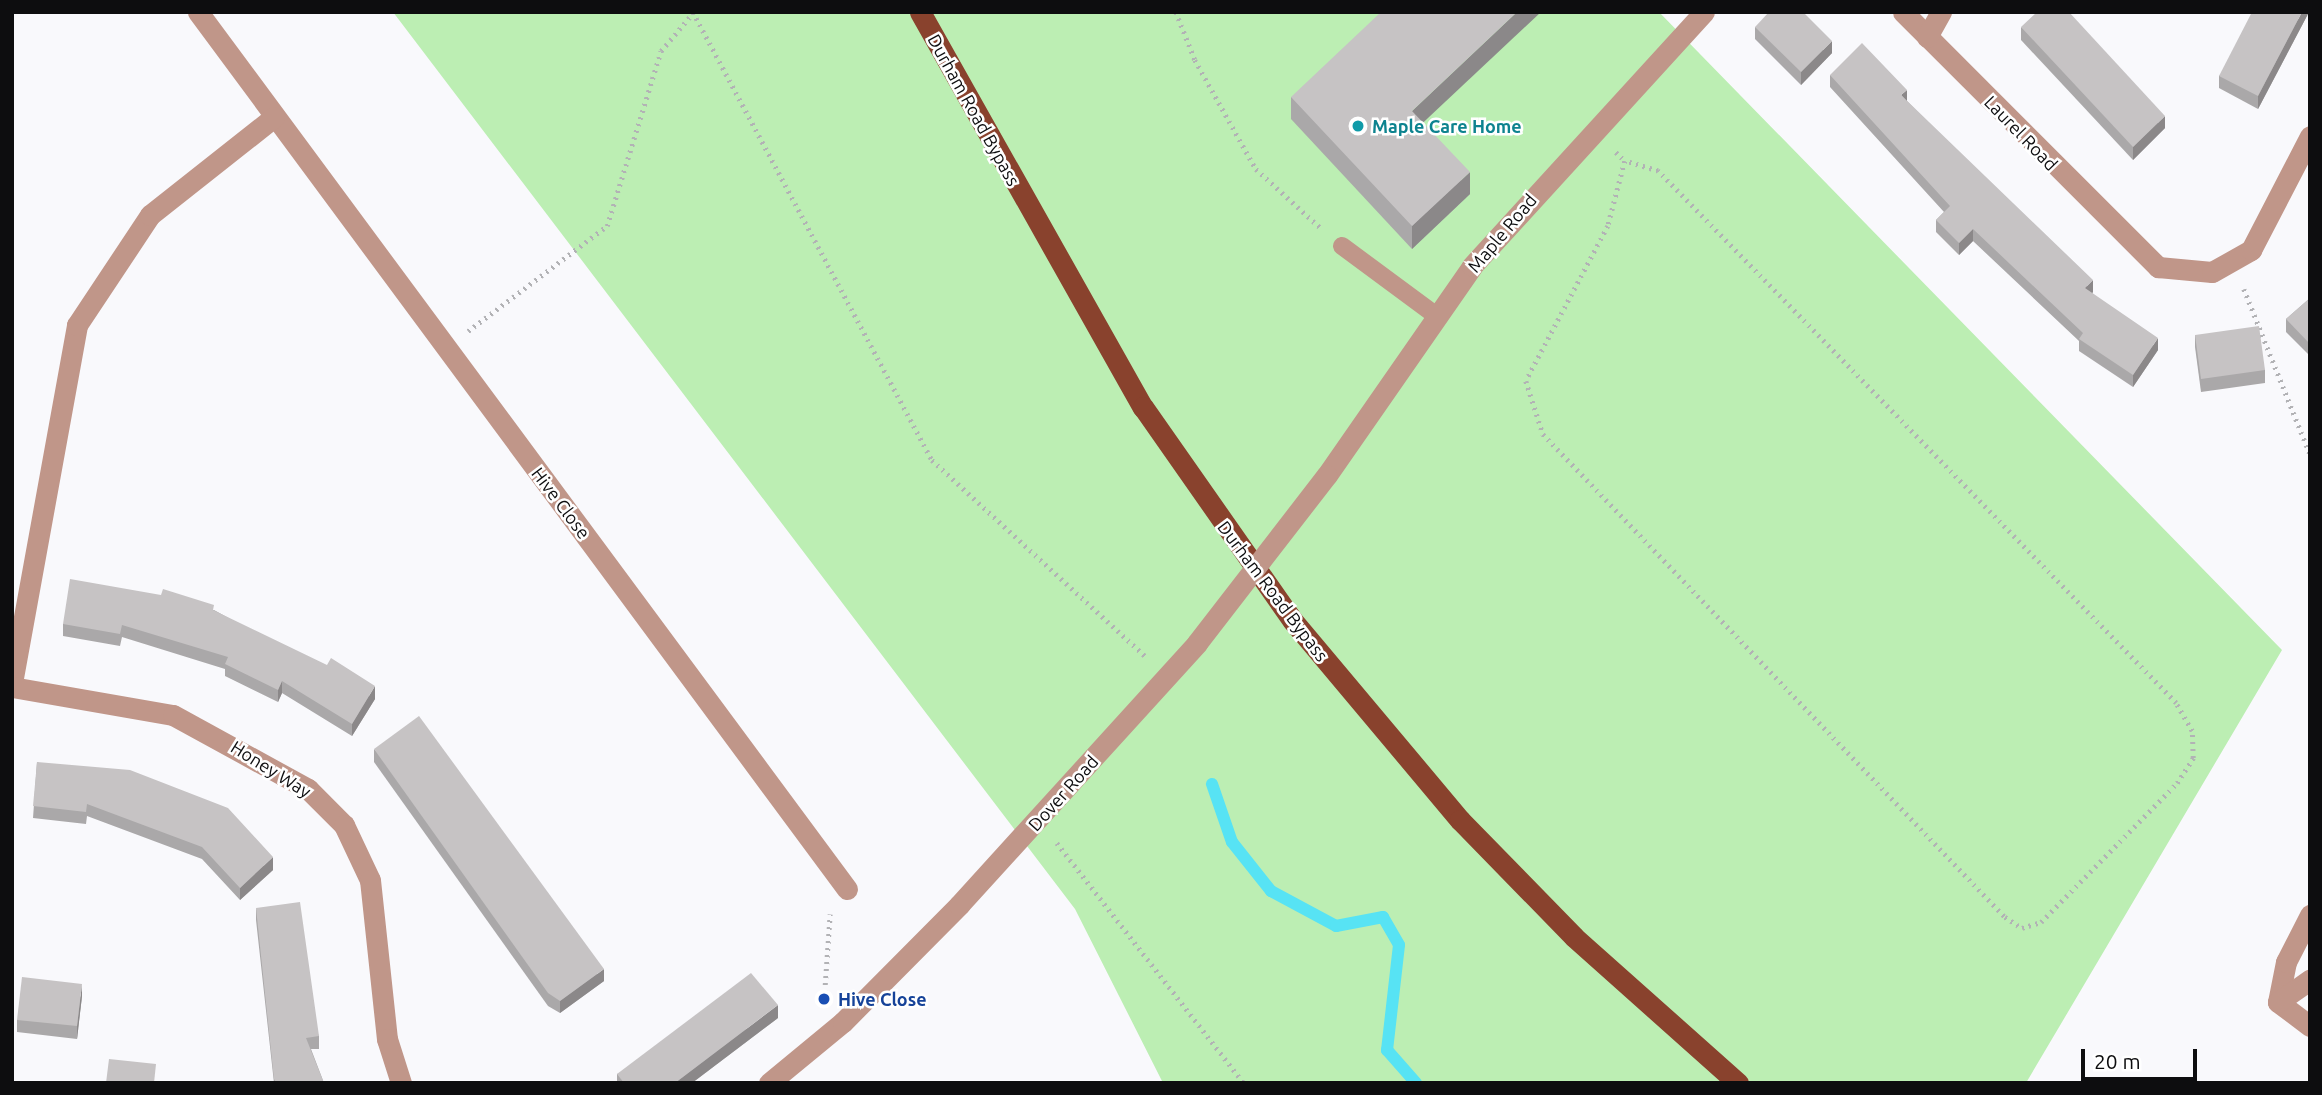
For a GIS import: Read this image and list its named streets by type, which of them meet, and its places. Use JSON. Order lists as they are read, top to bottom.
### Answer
{
  "streets": {
    "main road": ["Durham Road Bypass"],
    "street": [
      "Laurel Road",
      "Maple Road",
      "Hive Close",
      "Honey Way",
      "Dover Road"
    ]
  },
  "crossings": [
    ["Maple Road", "Dover Road"]
  ],
  "places": ["Maple Care Home", "Hive Close"],
  "scale_bar": "20 m"
}
